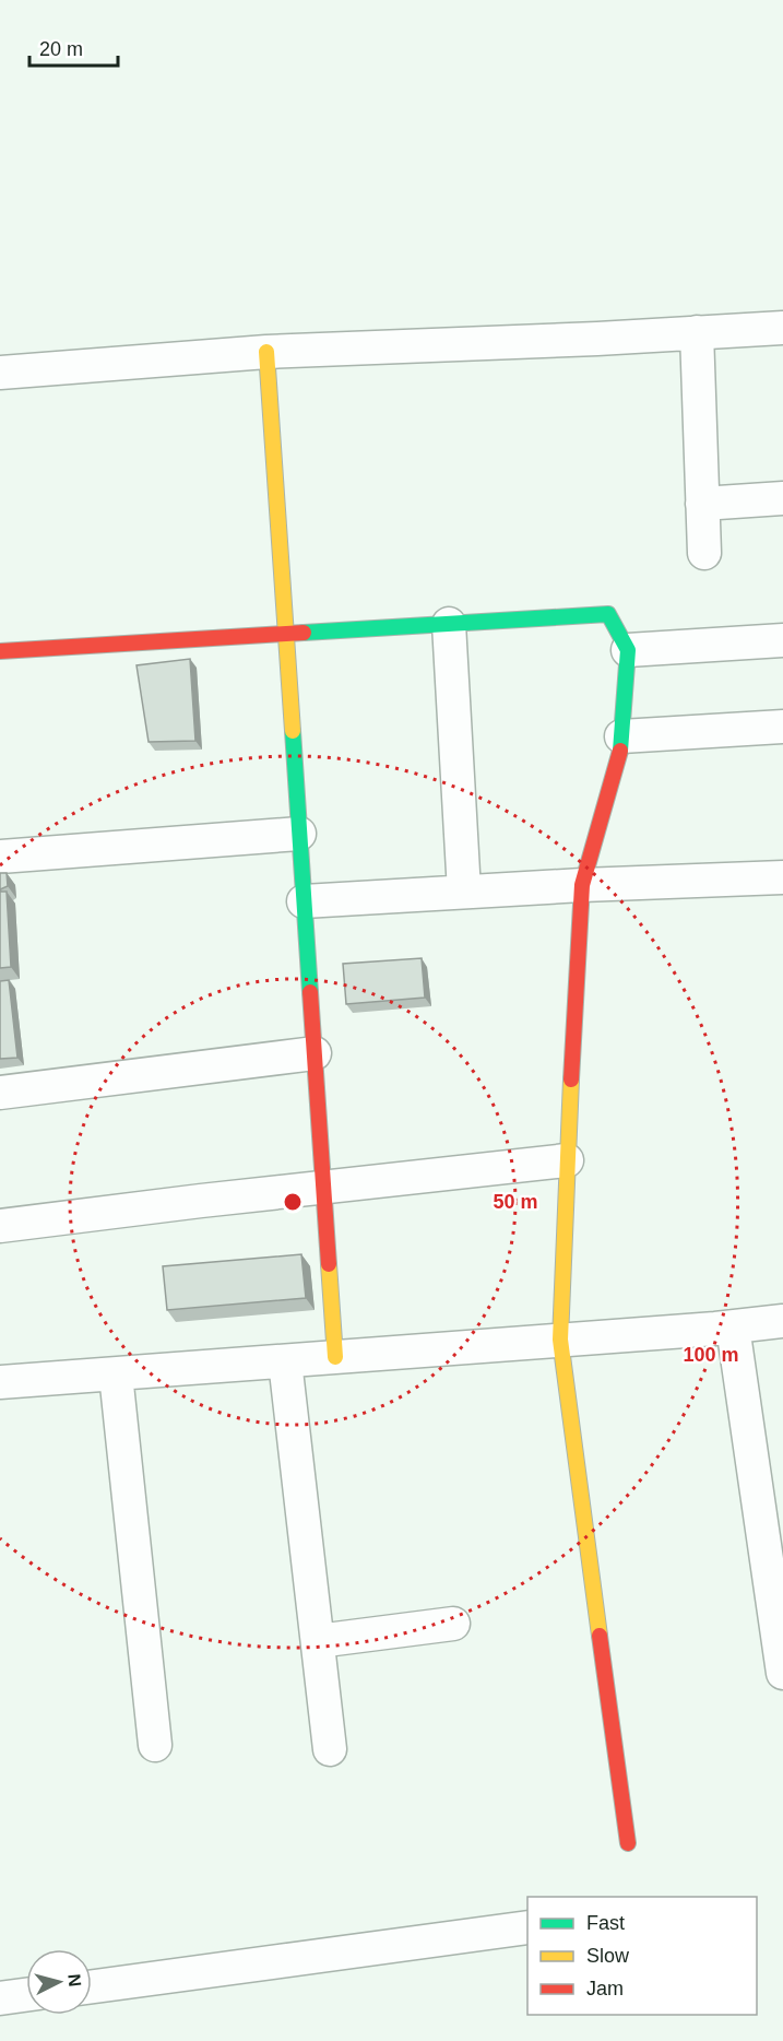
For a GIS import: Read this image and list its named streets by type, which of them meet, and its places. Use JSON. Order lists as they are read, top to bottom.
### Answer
{
  "legend": ["Fast", "Slow", "Jam"],
  "scale_bar": "20 m",
  "north": "right",
  "rings": ["50 m", "100 m"]
}
